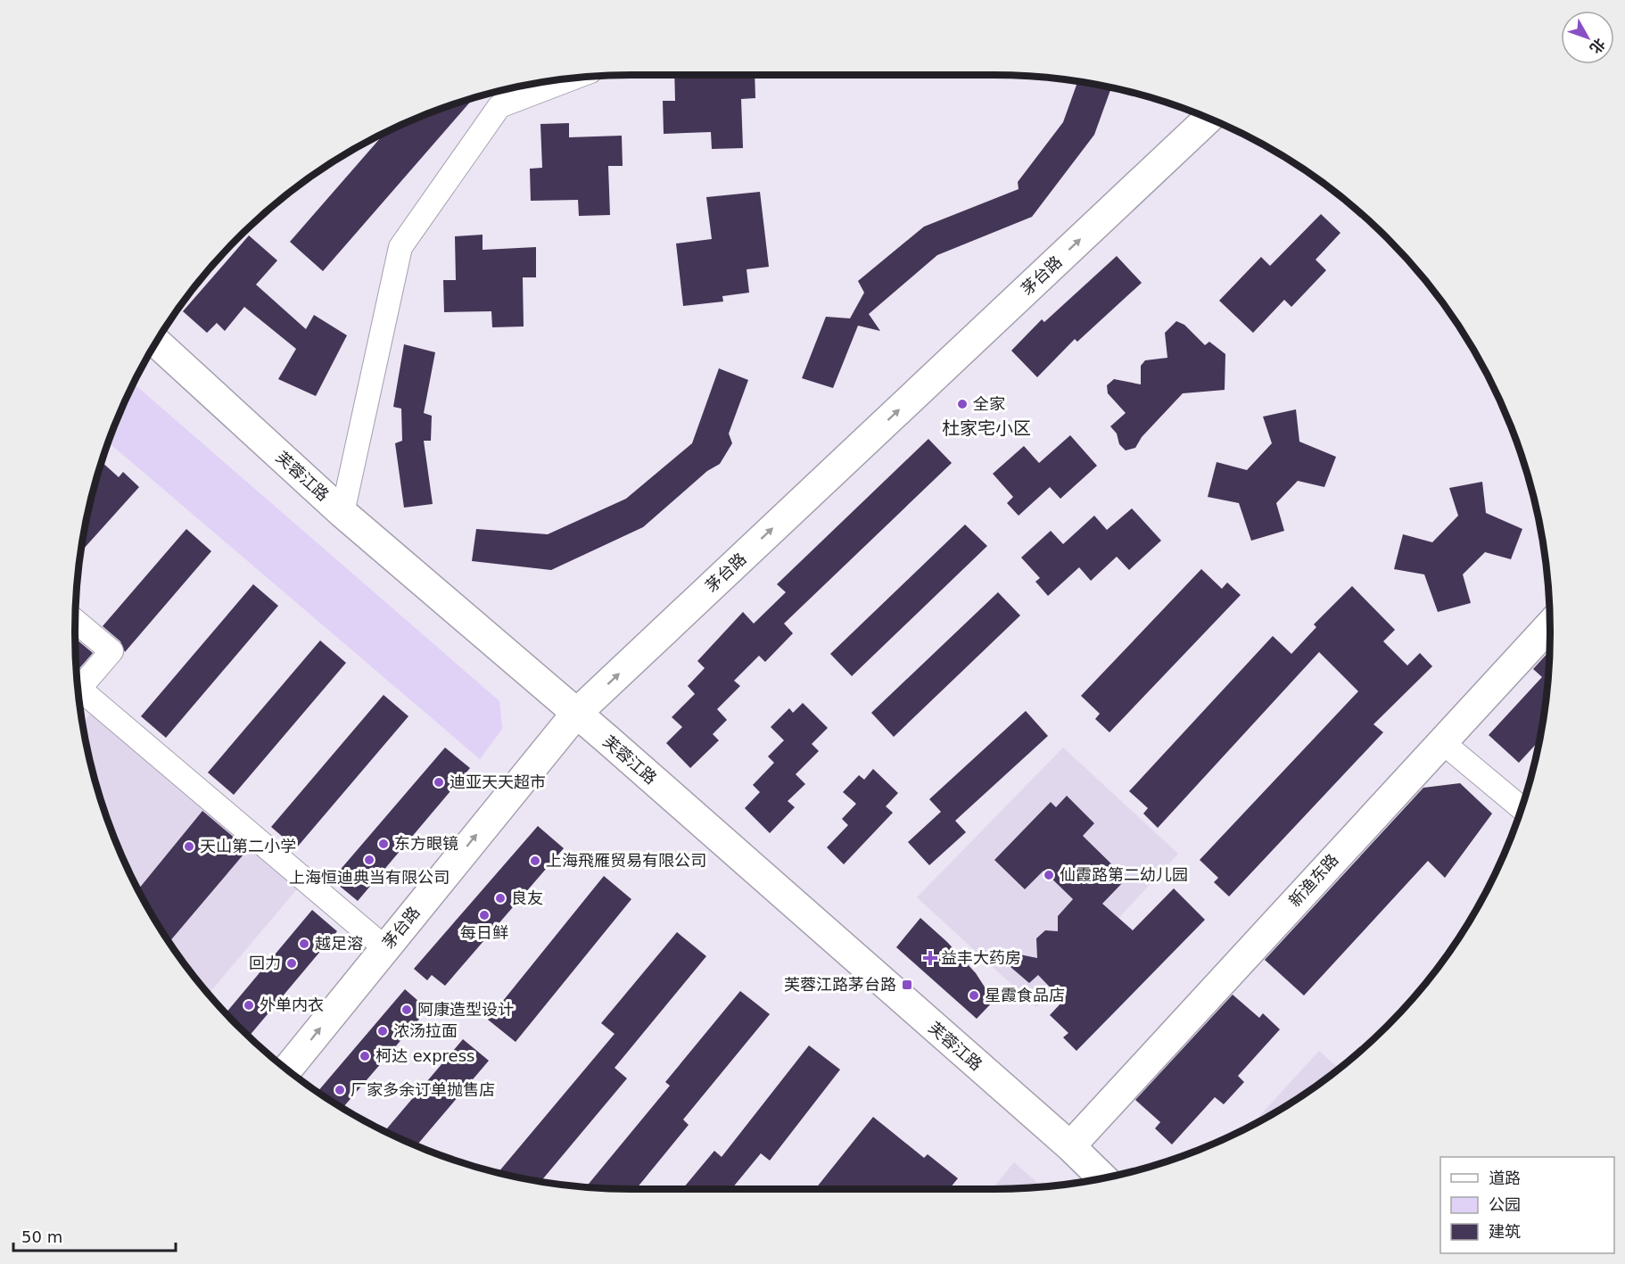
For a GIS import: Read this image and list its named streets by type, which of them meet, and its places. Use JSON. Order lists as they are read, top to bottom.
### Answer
{
  "streets": {
    "street": ["茅台路", "芙蓉江路", "新渔东路"]
  },
  "crossings": [
    ["茅台路", "芙蓉江路"],
    ["芙蓉江路", "新渔东路"]
  ],
  "one_way": ["茅台路"],
  "districts": ["杜家宅小区"],
  "places": {
    "other": [
      "全家",
      "迪亚天天超市",
      "东方眼镜",
      "天山第二小学",
      "上海恒迪典当有限公司",
      "上海飛雁贸易有限公司",
      "仙霞路第二幼儿园",
      "良友",
      "每日鲜",
      "越足溶",
      "回力",
      "星霞食品店",
      "外单内衣",
      "阿康造型设计",
      "浓汤拉面",
      "柯达 express",
      "厂家多余订单抛售店"
    ],
    "health": ["益丰大药房"],
    "transit": ["芙蓉江路茅台路"]
  },
  "legend": ["道路", "公园", "建筑"],
  "scale_bar": "50 m",
  "north": "bottom right"
}
